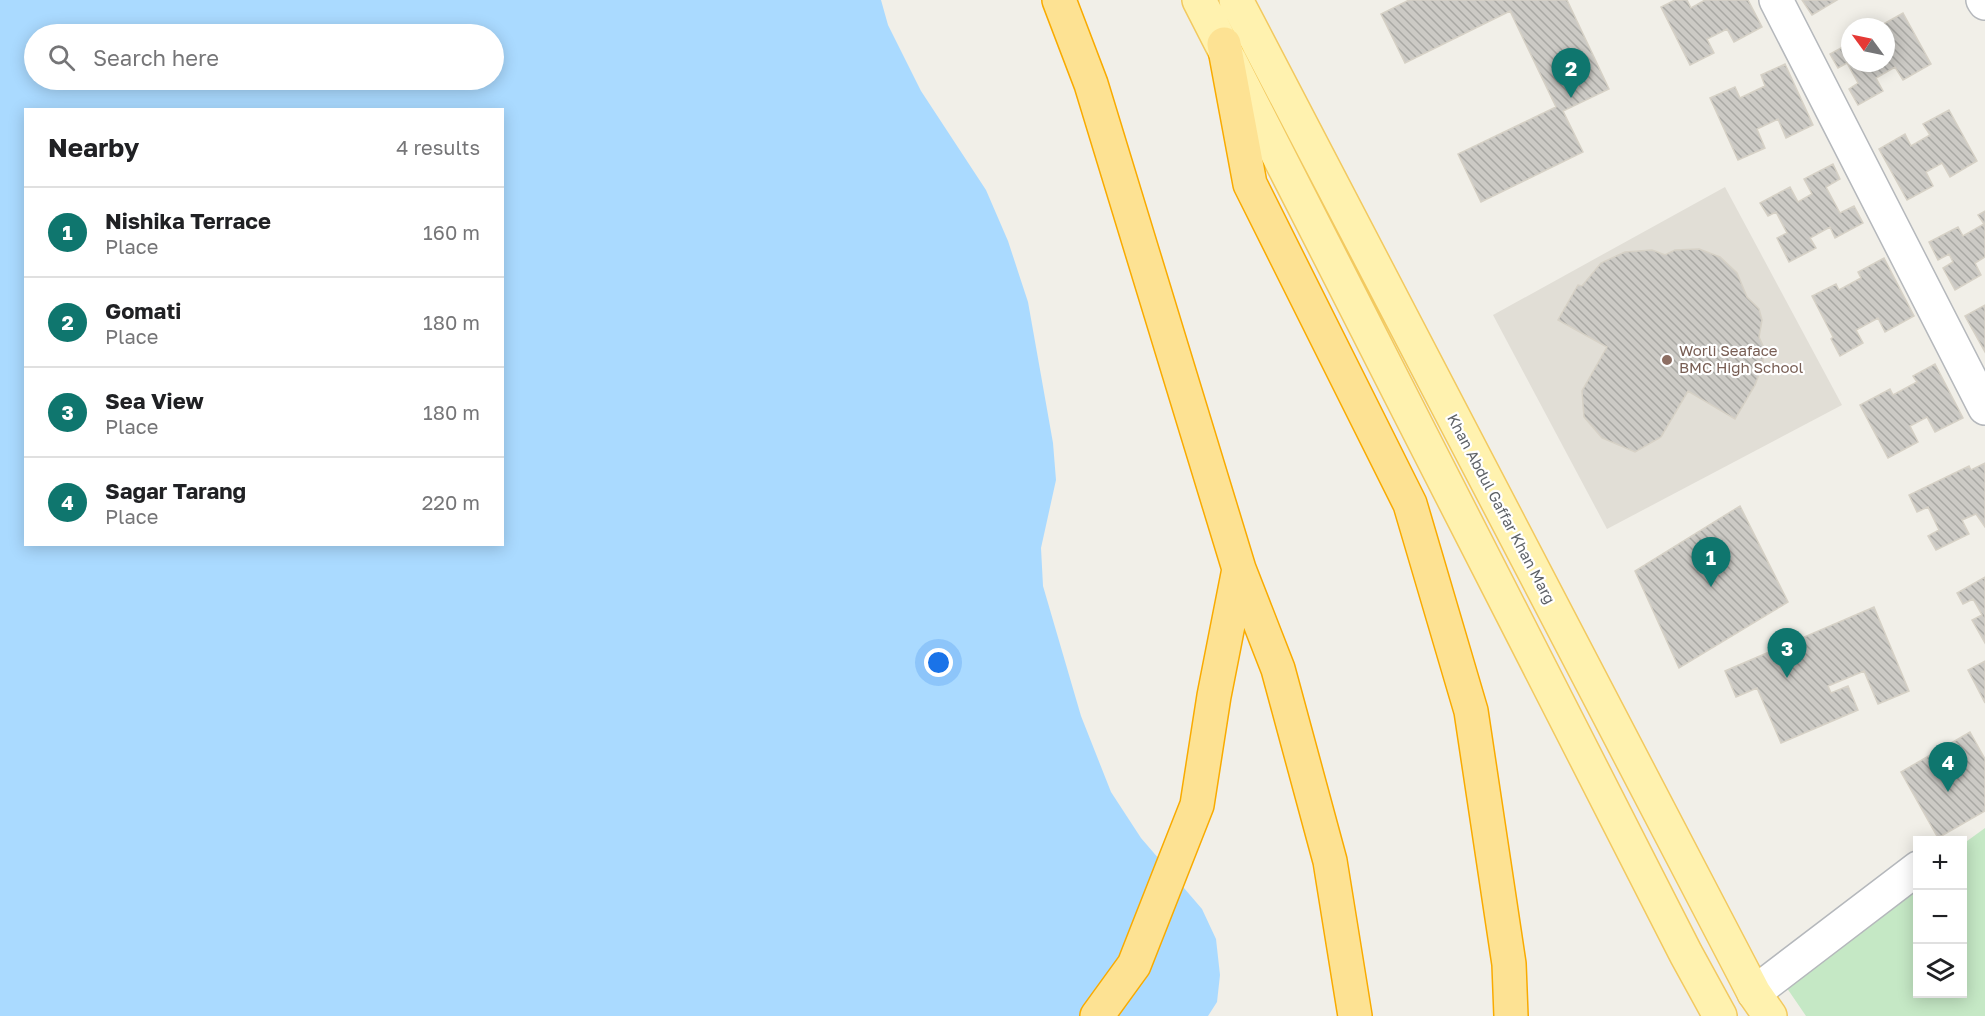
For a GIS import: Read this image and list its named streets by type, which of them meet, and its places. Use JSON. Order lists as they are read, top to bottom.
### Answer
{
  "streets": {
    "main road": ["Khan Abdul Gaffar Khan Marg"]
  },
  "places": ["Worli Seaface BMC High School"],
  "north": "top left",
  "page": {
    "search": "Search here",
    "pins": [
      "2",
      "1",
      "3",
      "4"
    ],
    "heading": ["Nearby", "4 results"],
    "list": [
      {
        "mark": "1",
        "name": "Nishika Terrace",
        "note": "Place",
        "value": "160 m"
      },
      {
        "mark": "2",
        "name": "Gomati",
        "note": "Place",
        "value": "180 m"
      },
      {
        "mark": "3",
        "name": "Sea View",
        "note": "Place",
        "value": "180 m"
      },
      {
        "mark": "4",
        "name": "Sagar Tarang",
        "note": "Place",
        "value": "220 m"
      }
    ],
    "map_buttons": ["+", "−"]
  }
}
